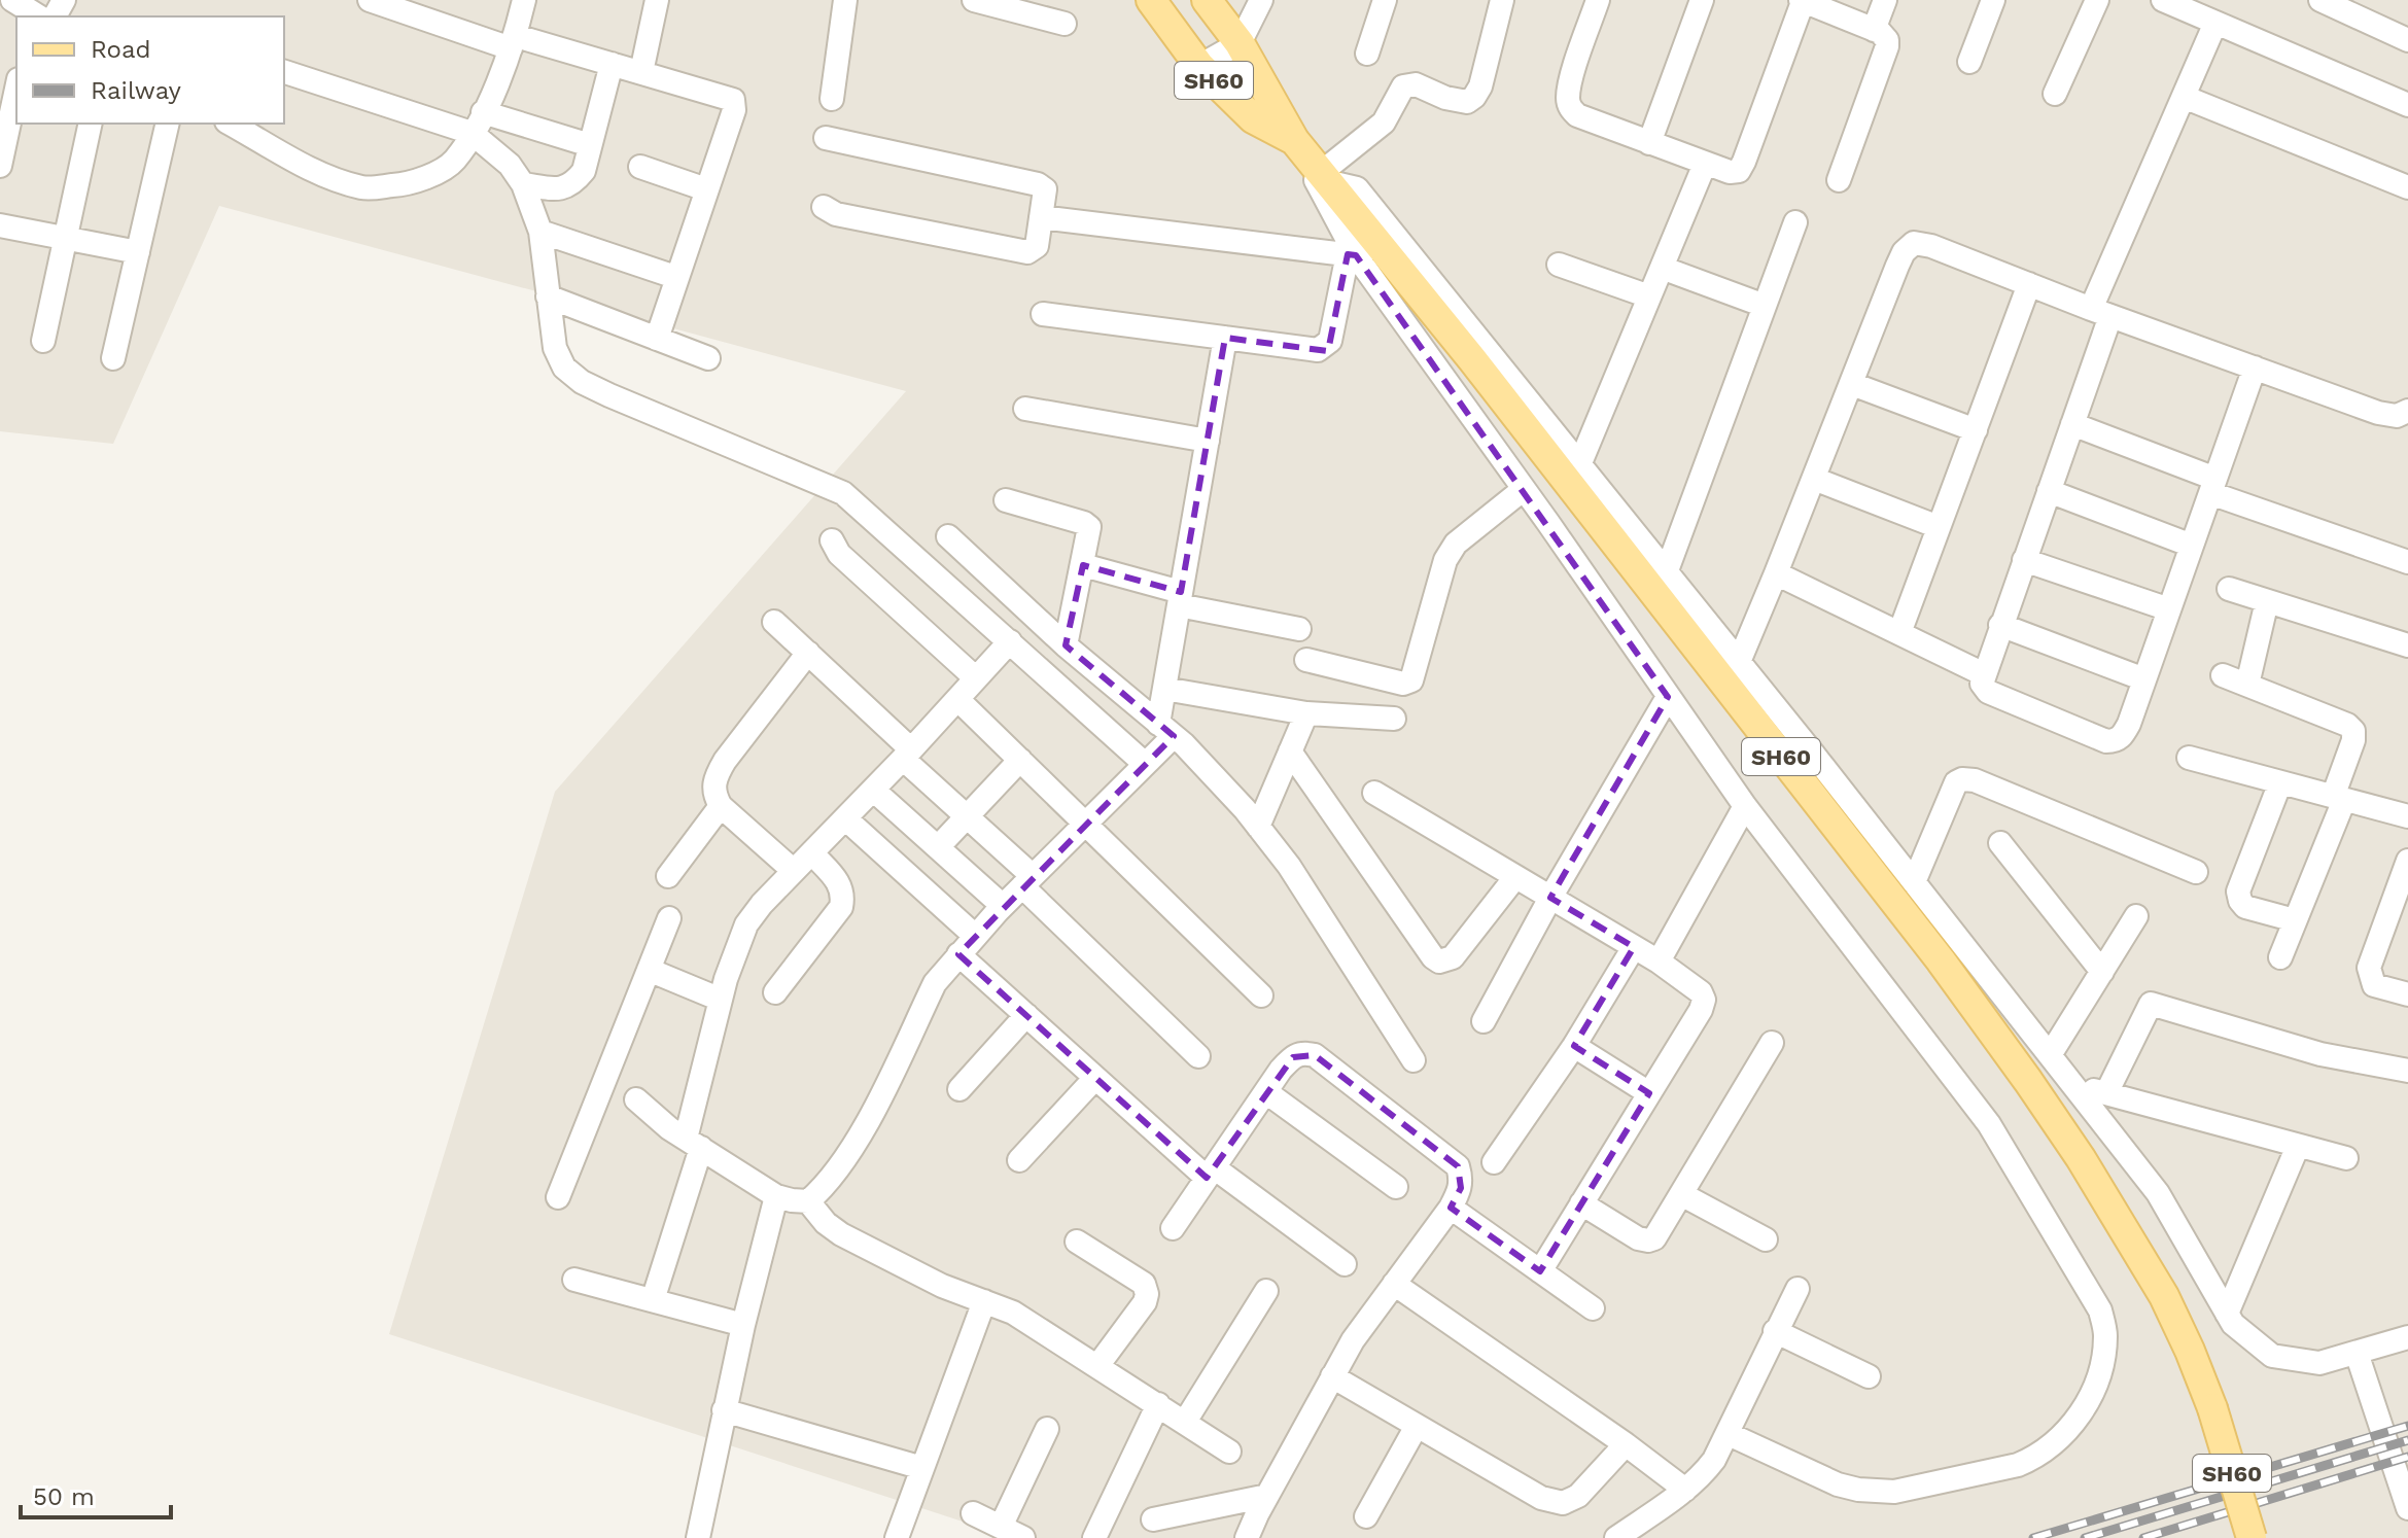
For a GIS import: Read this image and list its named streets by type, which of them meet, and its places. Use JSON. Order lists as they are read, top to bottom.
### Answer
{
  "streets": {
    "main road": ["SH60"]
  },
  "legend": ["Road", "Railway"],
  "scale_bar": "50 m"
}
